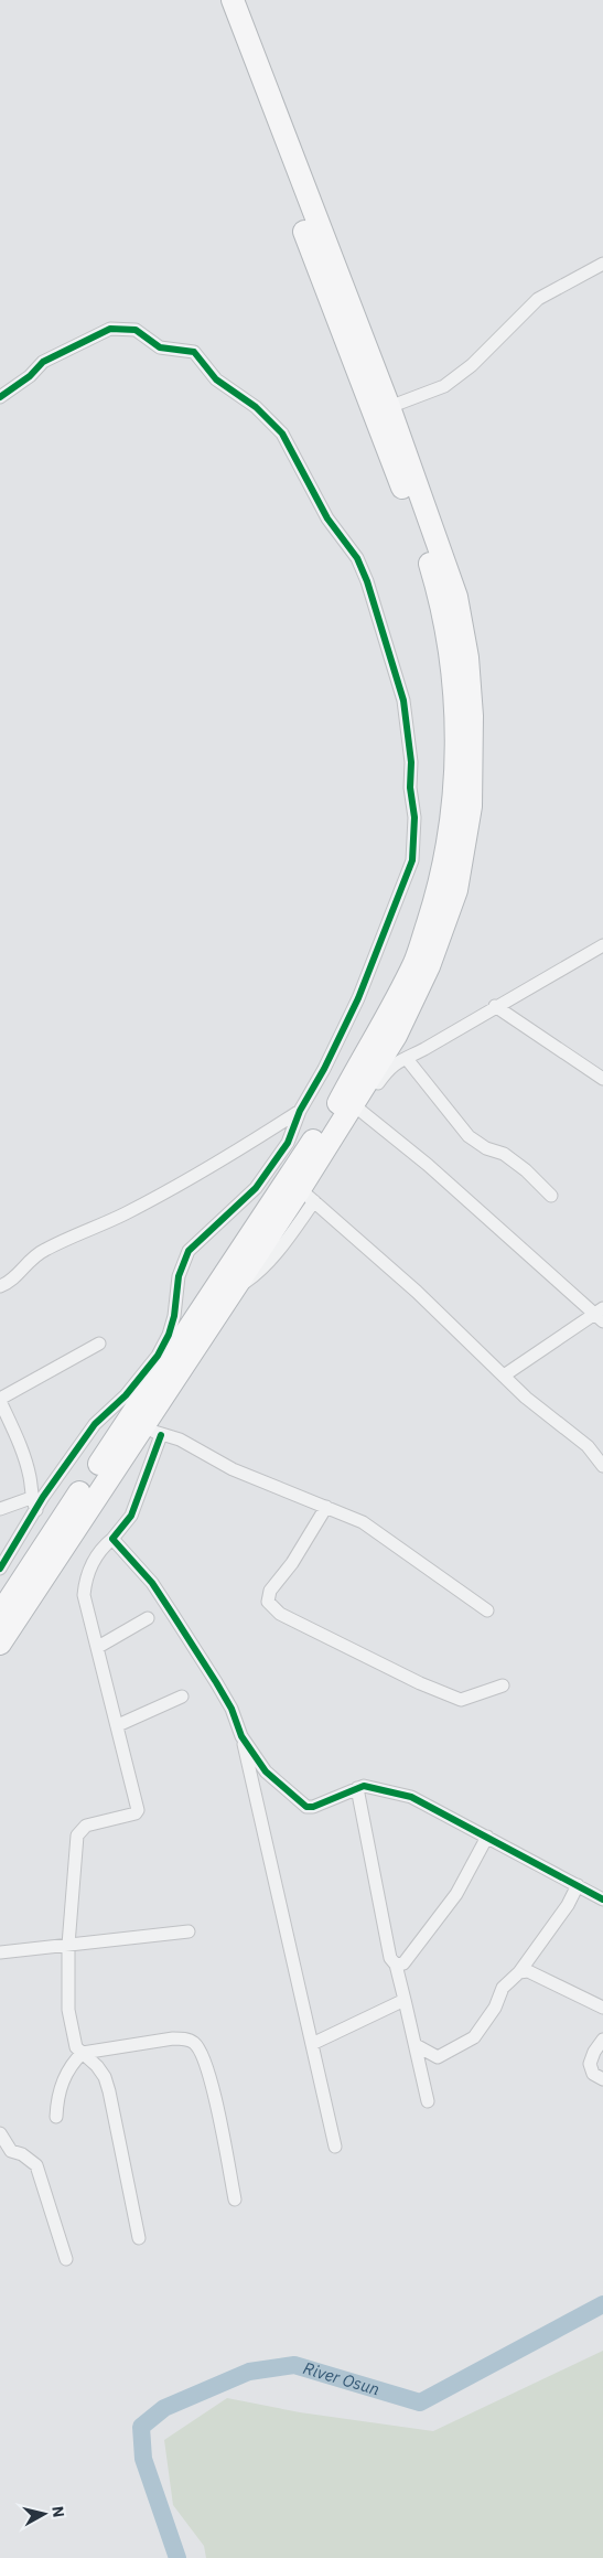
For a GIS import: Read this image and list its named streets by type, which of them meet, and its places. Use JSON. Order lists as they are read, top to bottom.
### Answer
{
  "water": ["River Osun"],
  "north": "right"
}
